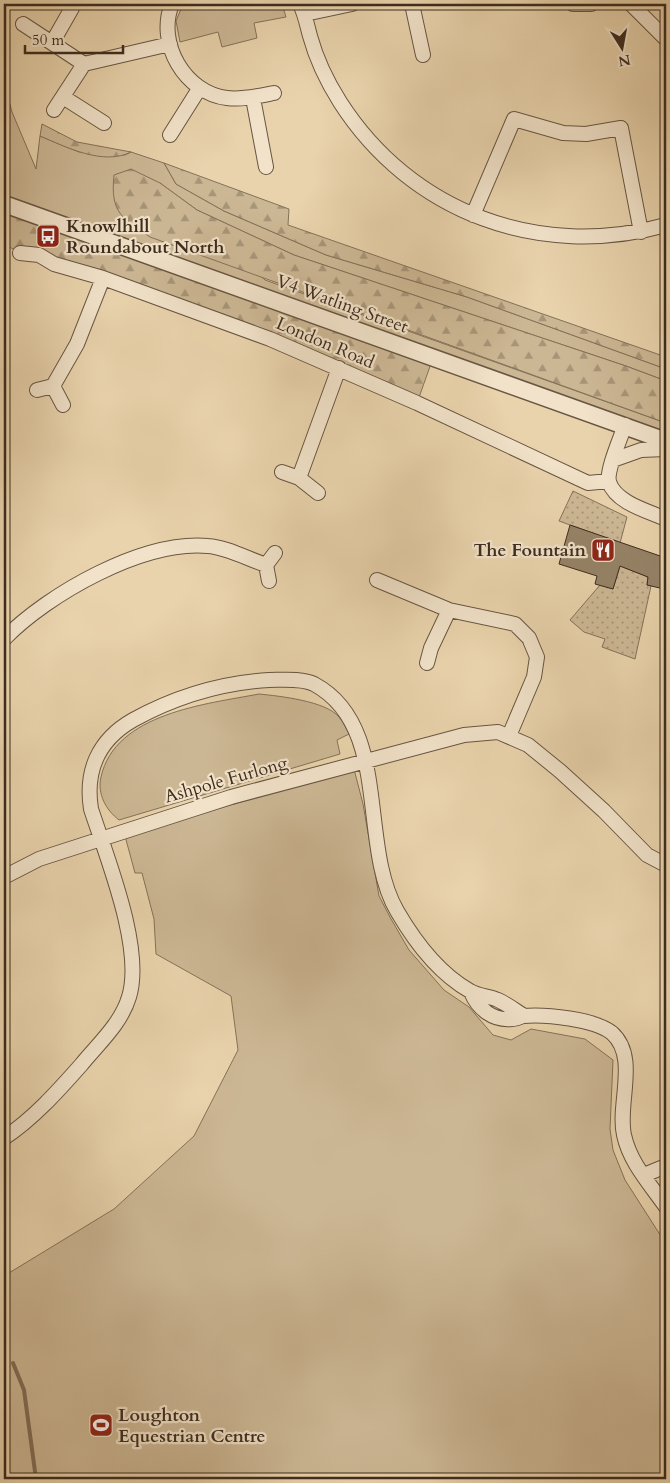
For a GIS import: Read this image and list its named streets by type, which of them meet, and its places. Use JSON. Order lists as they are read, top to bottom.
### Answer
{
  "streets": {
    "street": ["V4 Watling Street", "London Road", "Ashpole Furlong"]
  },
  "places": {
    "bus stop": ["Knowlhill Roundabout North"],
    "restaurant": ["The Fountain"],
    "sports": ["Loughton Equestrian Centre"]
  },
  "scale_bar": "50 m",
  "north": "bottom"
}
